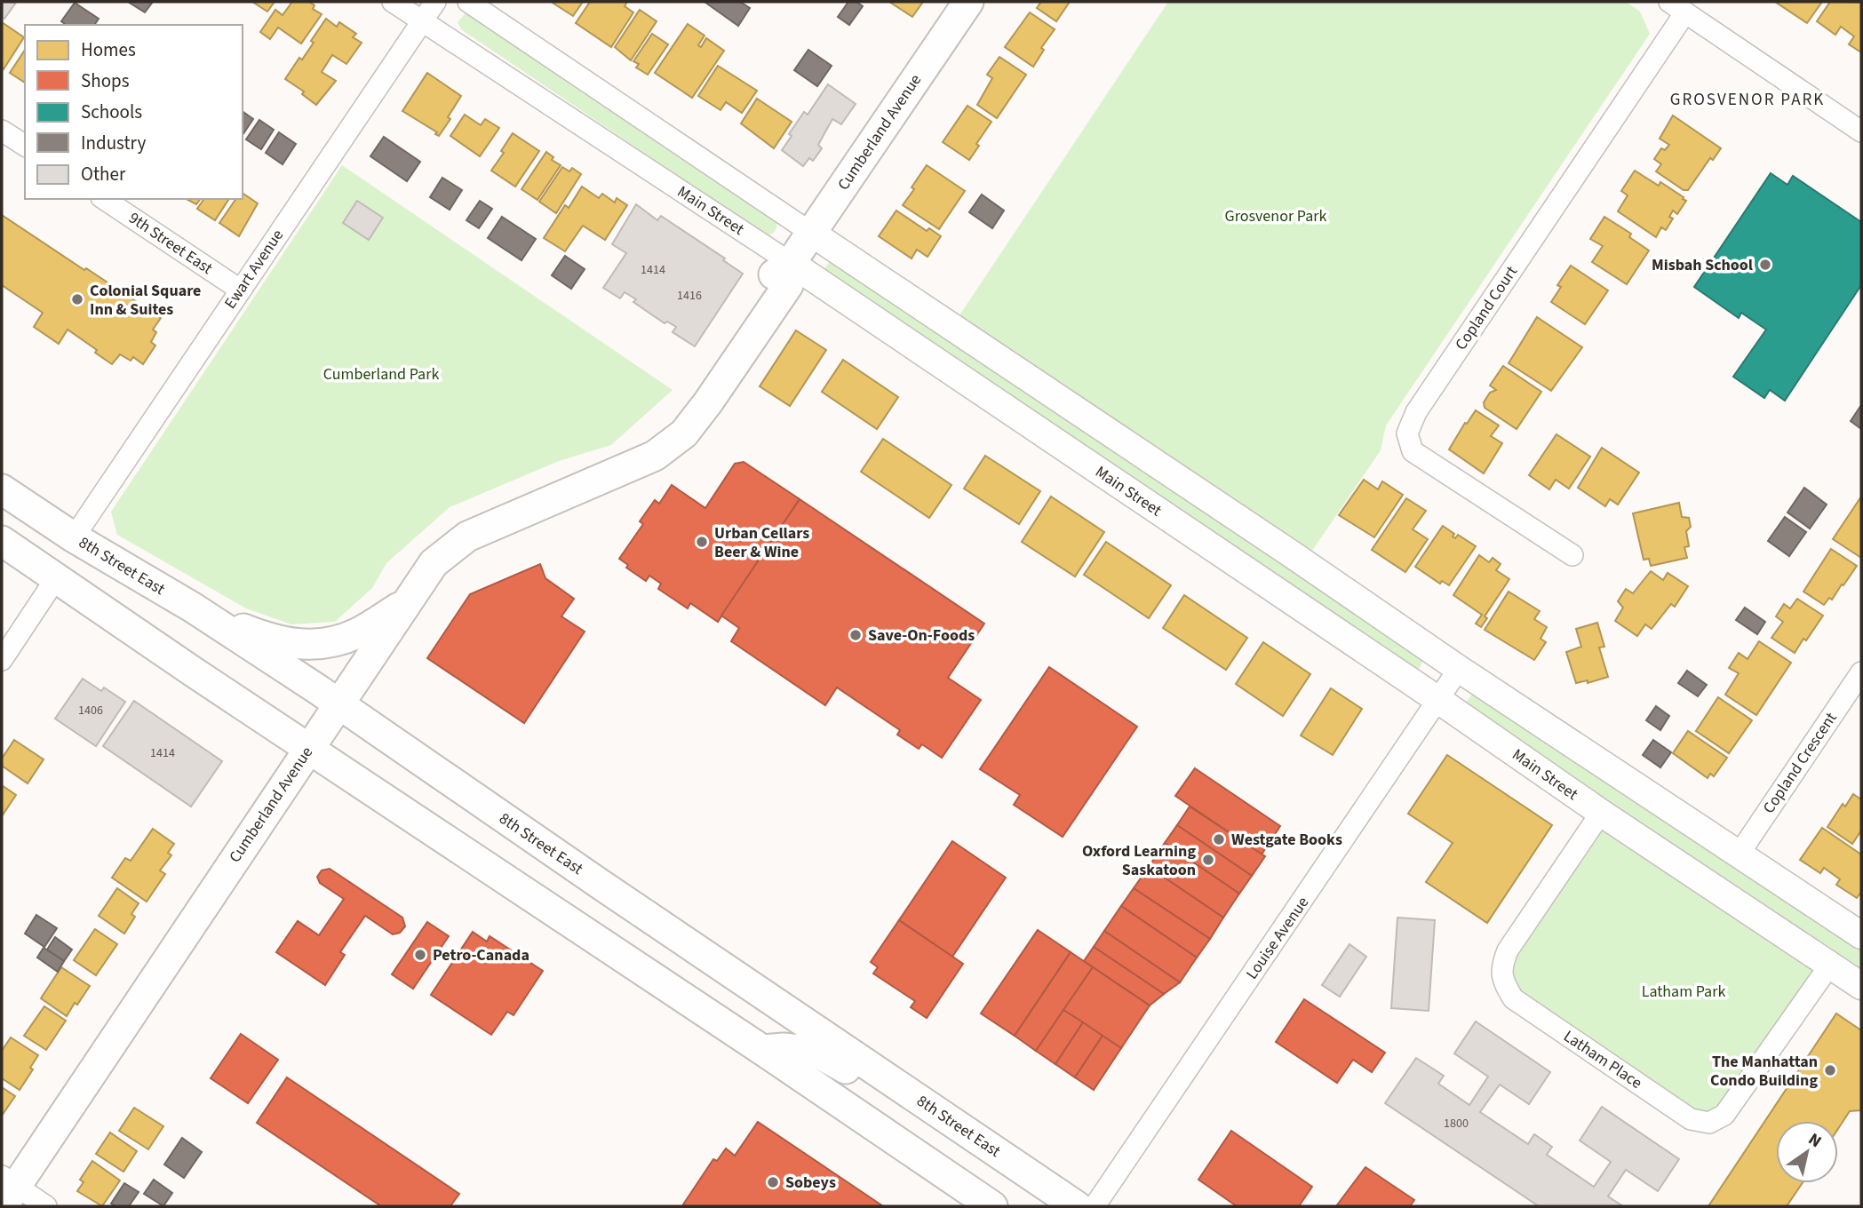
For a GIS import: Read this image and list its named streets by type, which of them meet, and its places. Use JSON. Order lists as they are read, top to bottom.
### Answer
{
  "streets": {
    "main road": ["Cumberland Avenue", "8th Street East"],
    "street": [
      "Main Street",
      "9th Street East",
      "Ewart Avenue",
      "Copland Court",
      "Copland Crescent",
      "Louise Avenue",
      "Latham Place"
    ]
  },
  "crossings": [
    ["Cumberland Avenue", "Main Street"],
    ["Cumberland Avenue", "8th Street East"],
    ["Main Street", "Ewart Avenue"],
    ["Main Street", "Louise Avenue"],
    ["Main Street", "Latham Place"],
    ["9th Street East", "Ewart Avenue"],
    ["Ewart Avenue", "8th Street East"]
  ],
  "districts": ["GROSVENOR PARK"],
  "parks": ["Grosvenor Park", "Cumberland Park", "Latham Park"],
  "places": [
    "Misbah School",
    "Colonial Square Inn & Suites",
    "Urban Cellars Beer & Wine",
    "Save-On-Foods",
    "Westgate Books",
    "Oxford Learning Saskatoon",
    "Petro-Canada",
    "The Manhattan Condo Building",
    "Sobeys"
  ],
  "house_numbers": [
    "1414",
    "1416",
    "1406",
    "1414",
    "1800"
  ],
  "legend": [
    "Homes",
    "Shops",
    "Schools",
    "Industry",
    "Other"
  ],
  "north": "top right"
}
